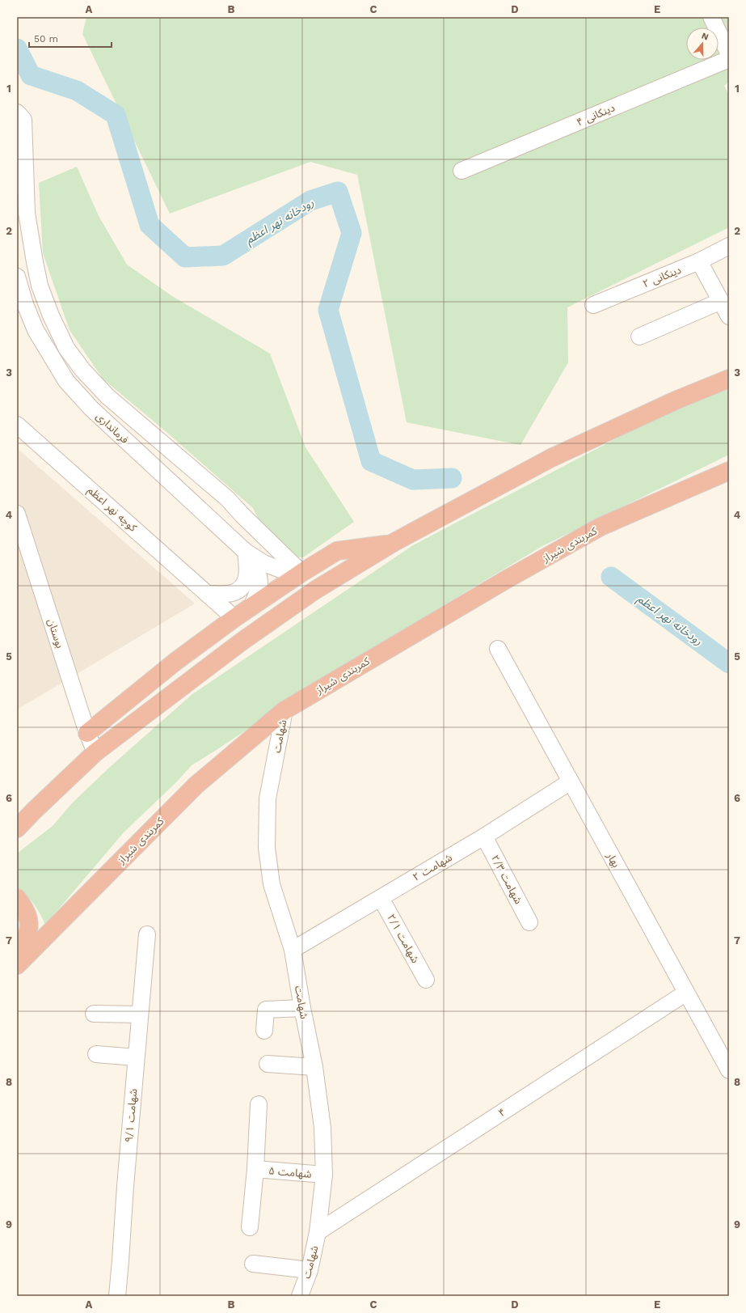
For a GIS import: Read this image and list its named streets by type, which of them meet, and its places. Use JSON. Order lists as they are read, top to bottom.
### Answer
{
  "streets": {
    "highway": ["کمربندی شیراز"],
    "street": [
      "۴ دینکانی",
      "۲ دینکانی",
      "فرمانداری",
      "کوچه نهر اعظم",
      "بوستان",
      "شهامت",
      "بهار",
      "۲ شهامت",
      "۲/۳ شهامت",
      "۲/۱ شهامت",
      "۴",
      "۹/۱ شهامت",
      "۵ شهامت"
    ]
  },
  "crossings": [
    ["کمربندی شیراز", "شهامت"],
    ["شهامت", "۲ شهامت"],
    ["شهامت", "۴"],
    ["شهامت", "۵ شهامت"],
    ["بهار", "۲ شهامت"],
    ["بهار", "۴"],
    ["۲ شهامت", "۲/۳ شهامت"],
    ["۲ شهامت", "۲/۱ شهامت"]
  ],
  "water": ["رودخانه نهر اعظم"],
  "scale_bar": "50 m",
  "north": "top",
  "grid": {
    "columns": [
      "A",
      "B",
      "C",
      "D",
      "E"
    ],
    "rows": [
      "1",
      "2",
      "3",
      "4",
      "5",
      "6",
      "7",
      "8",
      "9"
    ]
  }
}
